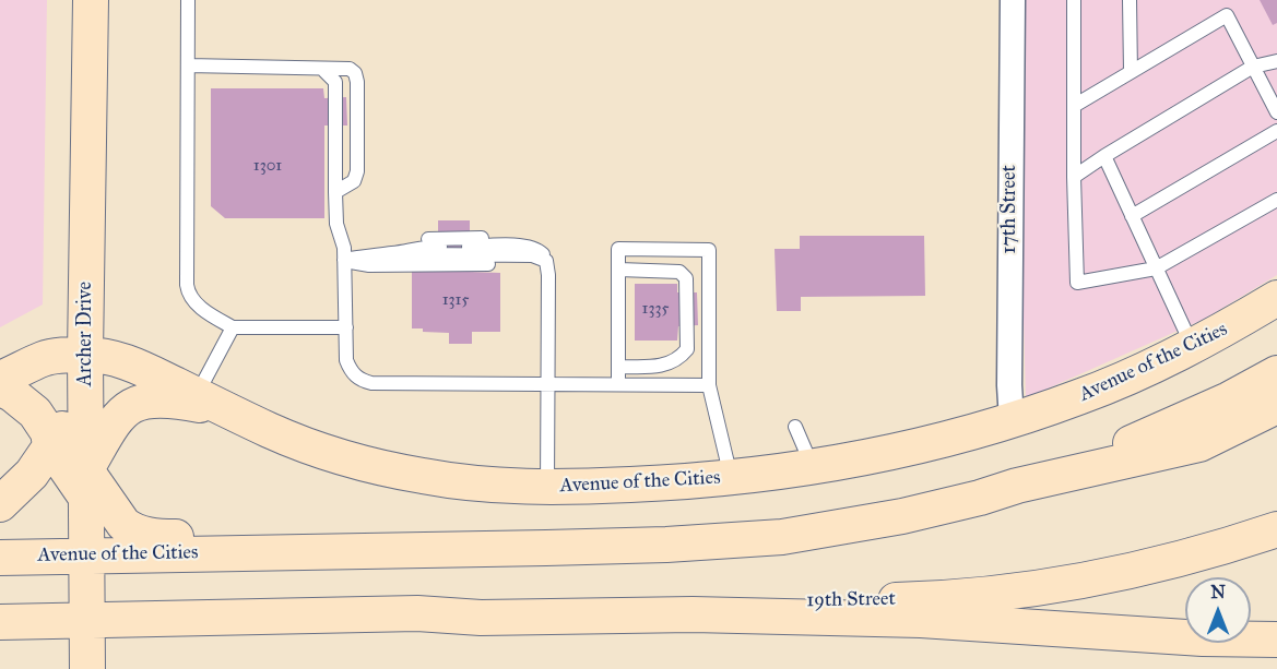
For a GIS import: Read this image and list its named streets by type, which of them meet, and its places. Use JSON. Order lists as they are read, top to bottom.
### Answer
{
  "streets": {
    "main road": ["Archer Drive", "Avenue of the Cities", "19th Street"],
    "street": ["17th Street"]
  },
  "crossings": [
    ["17th Street", "Avenue of the Cities"],
    ["Archer Drive", "Avenue of the Cities"]
  ],
  "house_numbers": ["1301", "1315", "1335"],
  "north": "top"
}
